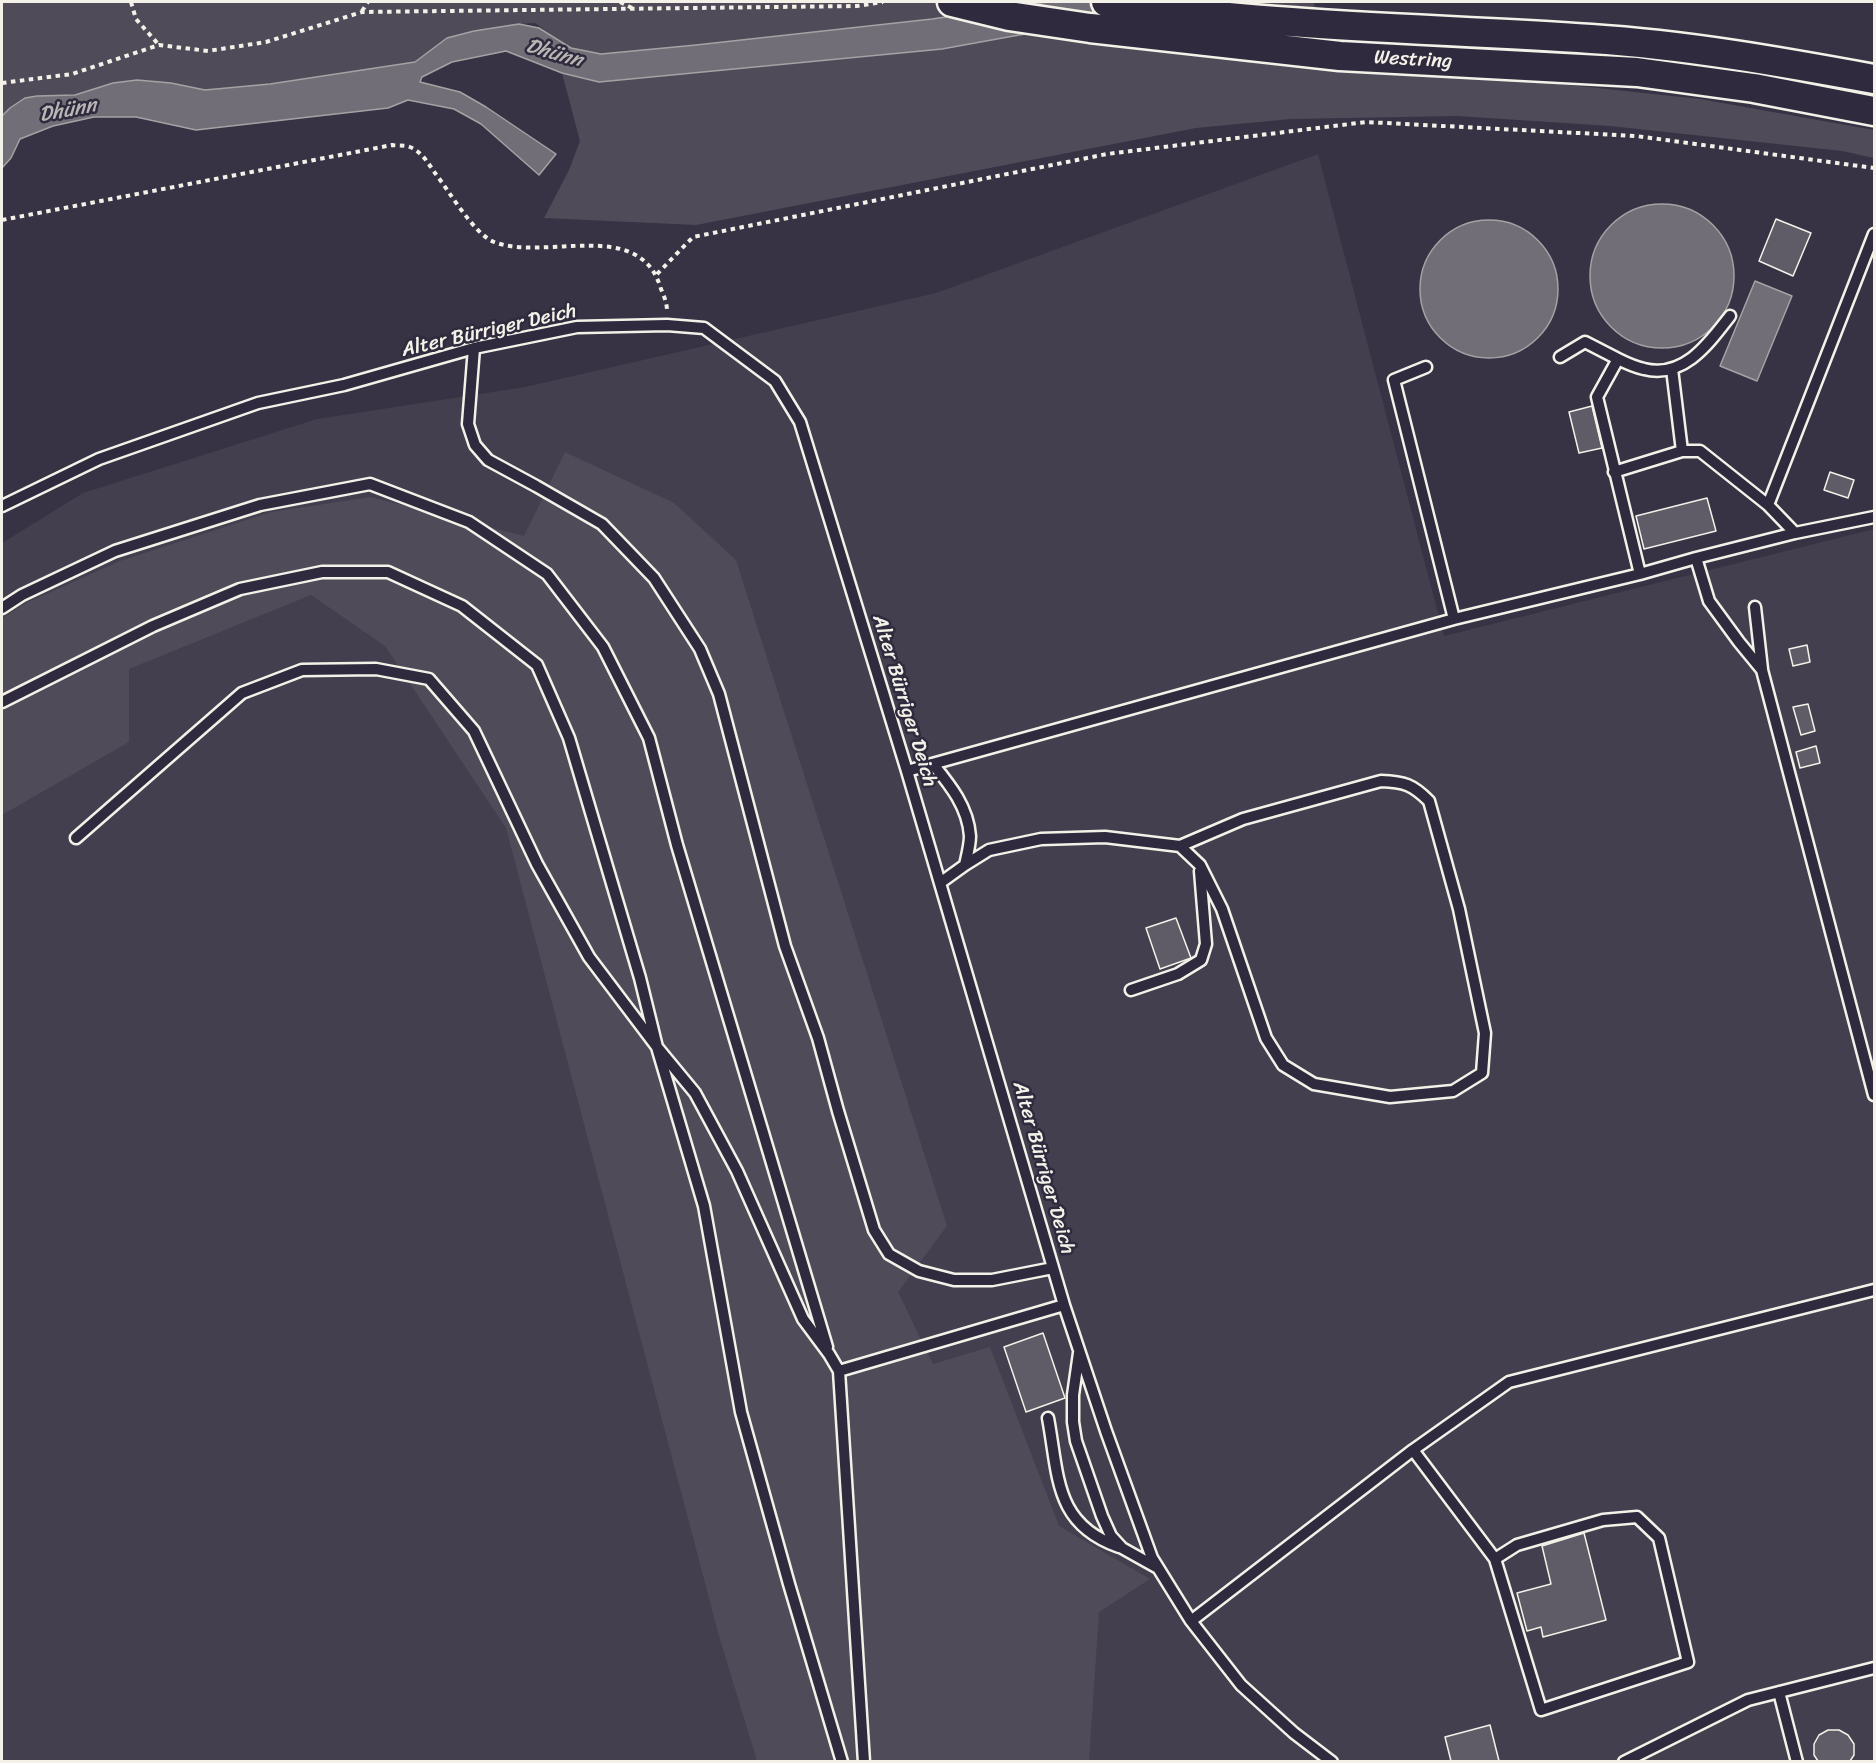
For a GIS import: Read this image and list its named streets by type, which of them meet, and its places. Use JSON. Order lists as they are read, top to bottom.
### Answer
{
  "streets": {
    "main road": ["Westring"],
    "lane": ["Alter Bürriger Deich"]
  },
  "water": ["Dhünn"]
}
